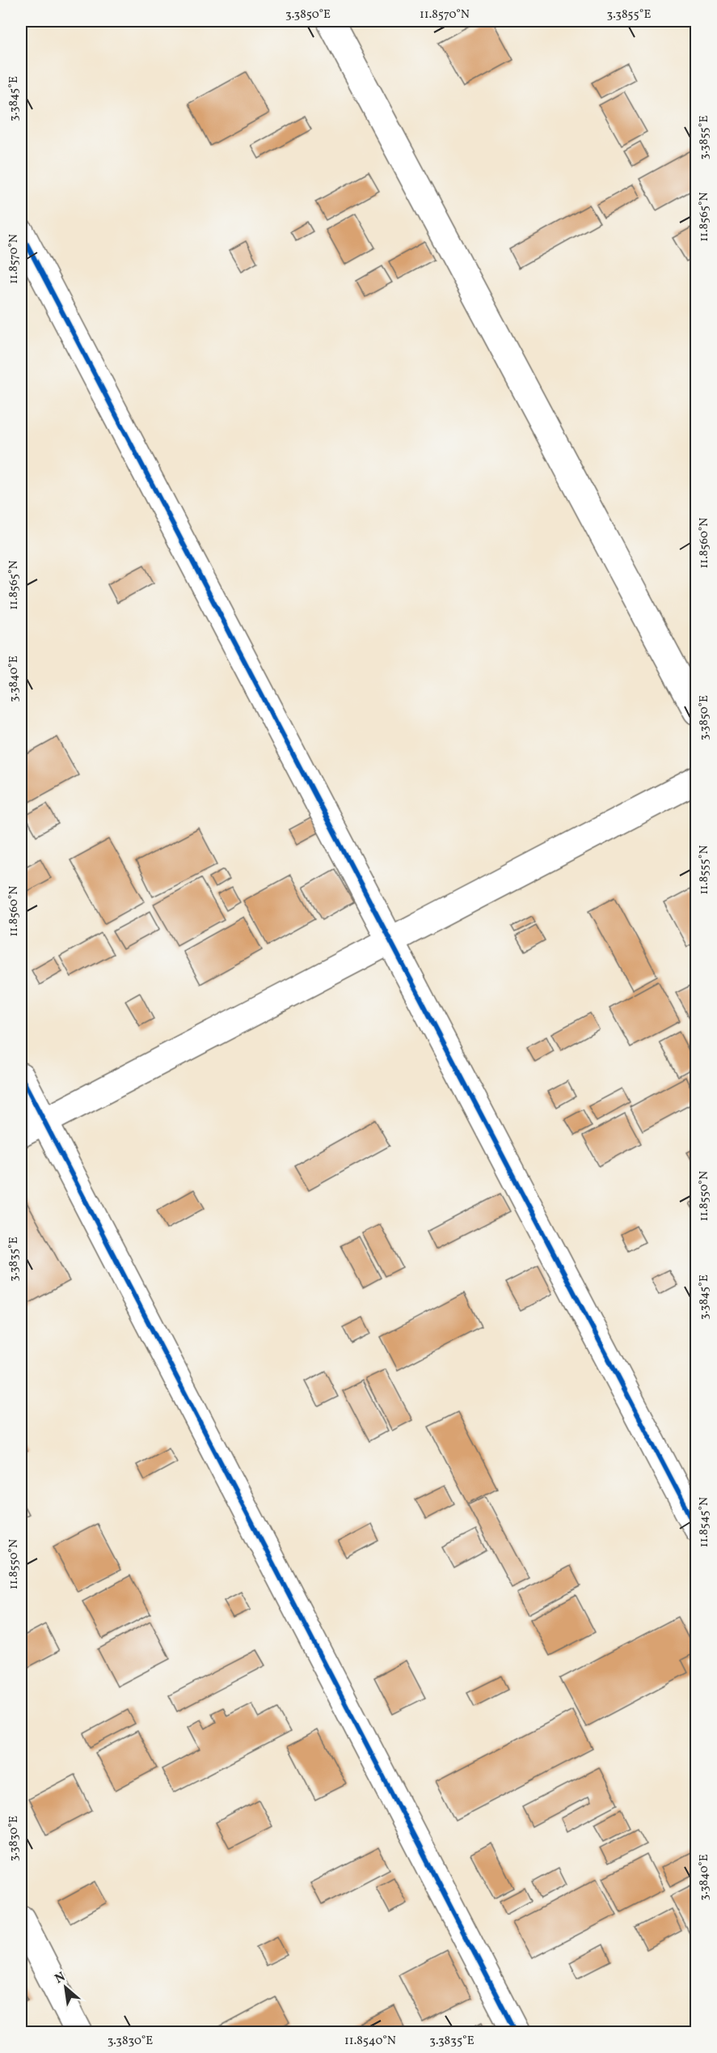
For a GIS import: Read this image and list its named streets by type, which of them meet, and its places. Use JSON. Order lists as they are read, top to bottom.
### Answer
{
  "north": "top left",
  "coordinates": [
    "3.3850°E",
    "11.8570°N",
    "3.3855°E",
    "3.3845°E",
    "11.8565°N",
    "11.8560°N",
    "3.3840°E",
    "11.8555°N",
    "11.8550°N",
    "3.3835°E",
    "11.8545°N",
    "3.3830°E",
    "11.8540°N"
  ]
}
